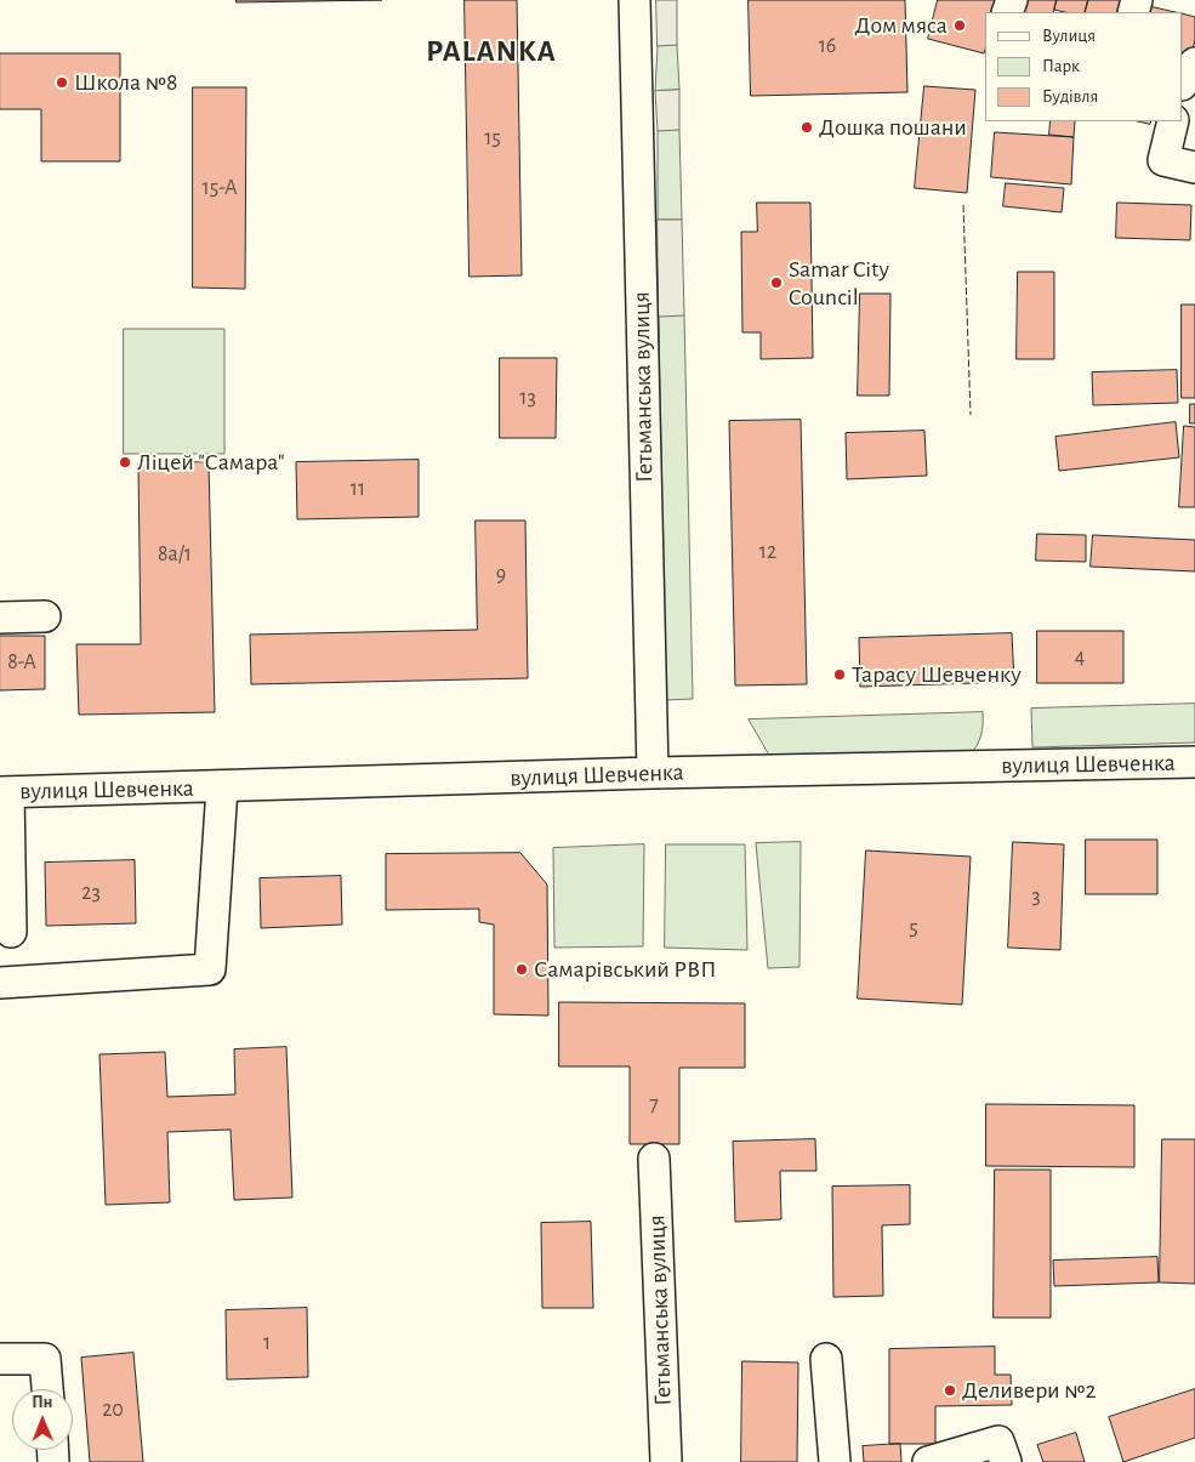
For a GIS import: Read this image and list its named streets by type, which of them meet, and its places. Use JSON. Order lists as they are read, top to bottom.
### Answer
{
  "streets": {
    "street": ["Гетьманська вулиця", "вулиця Шевченка"]
  },
  "crossings": [
    ["Гетьманська вулиця", "вулиця Шевченка"]
  ],
  "districts": ["PALANKA"],
  "places": [
    "Дом мяса",
    "Школа №8",
    "Дошка пошани",
    "Samar City Council",
    "Ліцей \"Самара\"",
    "Тарасу Шевченку",
    "Самарівський РВП",
    "Деливери №2"
  ],
  "house_numbers": [
    "16",
    "15",
    "15-А",
    "13",
    "11",
    "12",
    "8а/1",
    "9",
    "4",
    "8-А",
    "23",
    "3",
    "5",
    "7",
    "1",
    "20"
  ],
  "legend": ["Вулиця", "Парк", "Будівля"],
  "north": "top"
}
